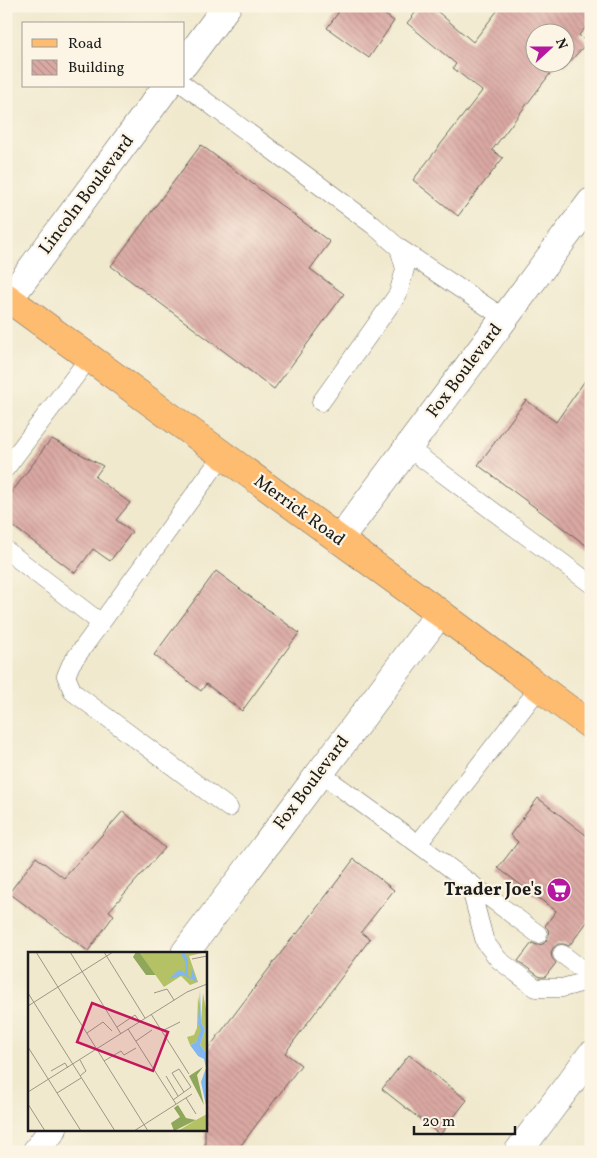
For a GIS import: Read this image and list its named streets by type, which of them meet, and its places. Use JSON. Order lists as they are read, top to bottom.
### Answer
{
  "streets": {
    "main road": ["Merrick Road"],
    "street": ["Lincoln Boulevard", "Fox Boulevard"]
  },
  "crossings": [
    ["Lincoln Boulevard", "Merrick Road"],
    ["Fox Boulevard", "Merrick Road"]
  ],
  "places": {
    "supermarket": ["Trader Joe's"]
  },
  "legend": ["Road", "Building"],
  "scale_bar": "20 m",
  "north": "right"
}
